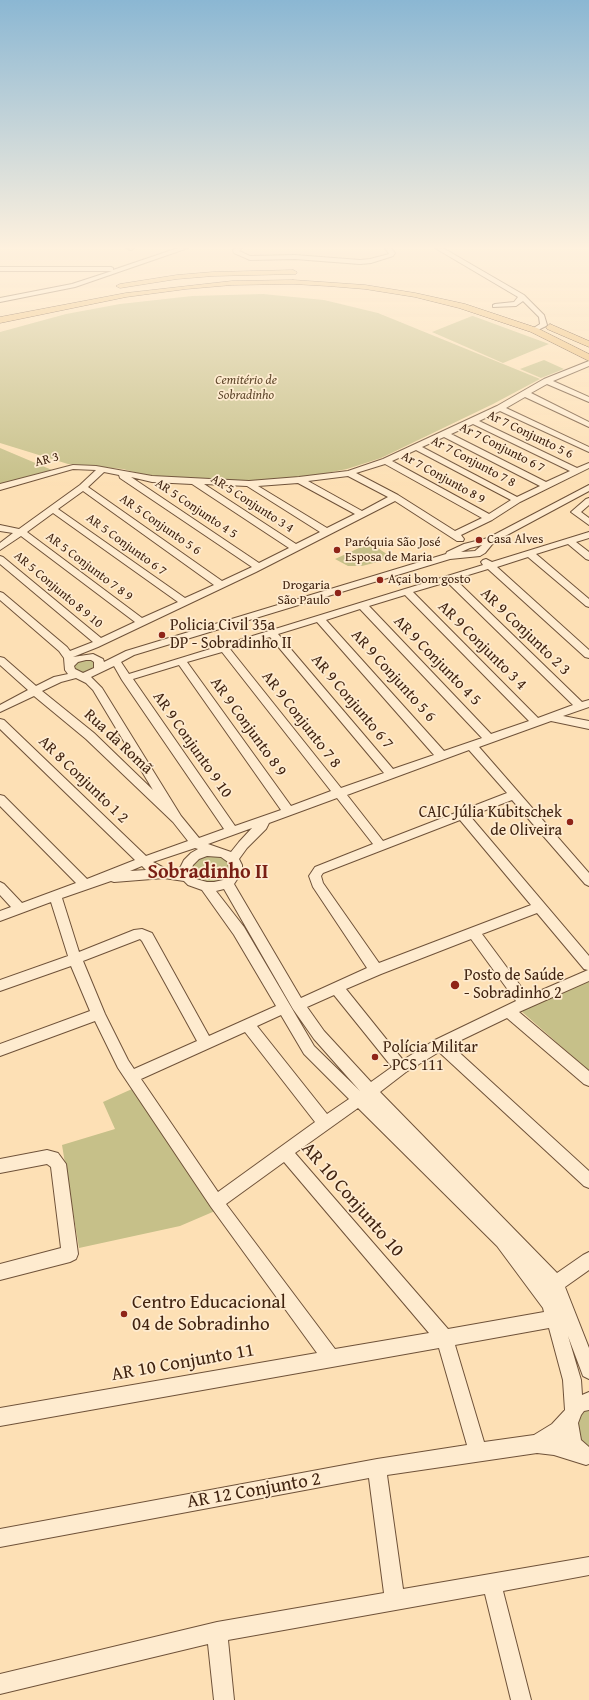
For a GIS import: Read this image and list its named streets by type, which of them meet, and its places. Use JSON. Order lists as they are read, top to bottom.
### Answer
{
  "streets": {
    "street": [
      "Ar 7 Conjunto 5 6",
      "Ar 7 Conjunto 6 7",
      "AR 3",
      "Ar 7 Conjunto 7 8",
      "Ar 7 Conjunto 8 9",
      "AR 5 Conjunto 3 4",
      "AR 5 Conjunto 4 5",
      "AR 5 Conjunto 5 6",
      "AR 5 Conjunto 6 7",
      "AR 5 Conjunto 7 8 9",
      "AR 5 Conjunto 8 9 10",
      "AR 9 Conjunto 2 3",
      "AR 9 Conjunto 3 4",
      "AR 9 Conjunto 4 5",
      "AR 9 Conjunto 5 6",
      "AR 9 Conjunto 6 7",
      "AR 9 Conjunto 7 8",
      "AR 9 Conjunto 8 9",
      "Rua da Romã",
      "AR 9 Conjunto 9 10",
      "AR 8 Conjunto 1 2",
      "AR 10 Conjunto 10",
      "AR 10 Conjunto 11",
      "AR 12 Conjunto 2"
    ]
  },
  "crossings": [
    ["Ar 7 Conjunto 5 6", "AR 3"],
    ["Ar 7 Conjunto 6 7", "AR 3"],
    ["AR 3", "Ar 7 Conjunto 7 8"],
    ["AR 3", "Ar 7 Conjunto 8 9"],
    ["AR 3", "AR 5 Conjunto 3 4"],
    ["AR 3", "AR 5 Conjunto 4 5"],
    ["AR 10 Conjunto 10", "AR 10 Conjunto 11"]
  ],
  "districts": ["Sobradinho II"],
  "parks": ["Cemitério de Sobradinho"],
  "places": [
    "Casa Alves",
    "Paróquia São José Esposa de Maria",
    "Açai bom gosto",
    "Drogaria São Paulo",
    "Policia Civil 35a DP - Sobradinho II",
    "CAIC Júlia Kubitschek de Oliveira",
    "Posto de Saúde - Sobradinho 2",
    "Polícia Militar - PCS 111",
    "Centro Educacional 04 de Sobradinho"
  ]
}
